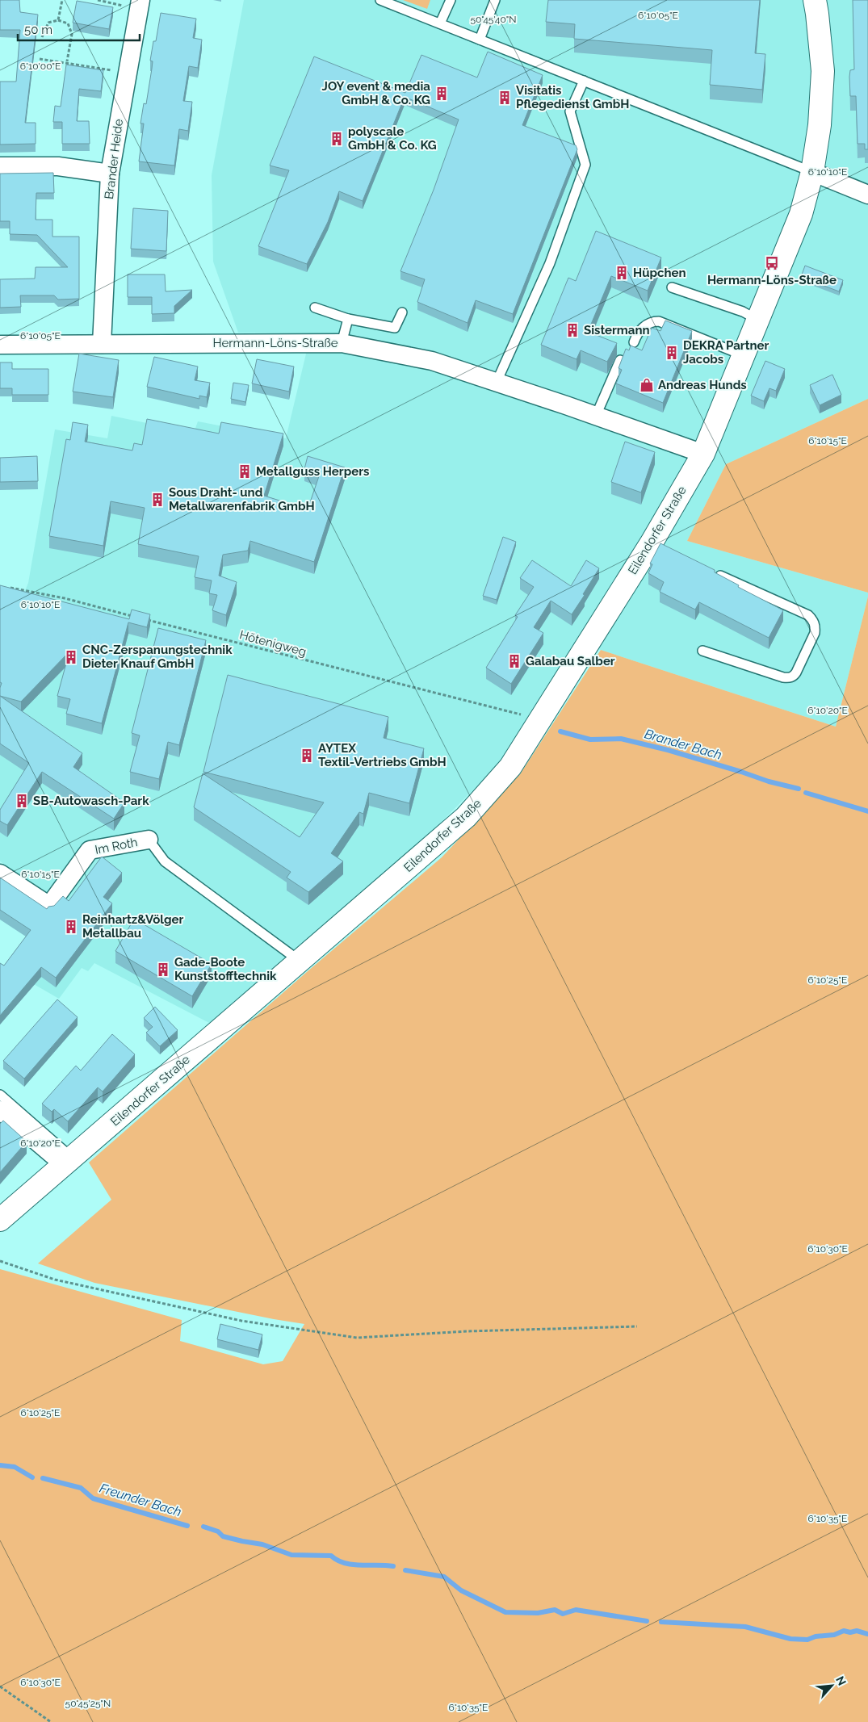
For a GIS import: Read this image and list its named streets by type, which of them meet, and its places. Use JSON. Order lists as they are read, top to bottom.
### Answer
{
  "streets": {
    "street": [
      "Brander Heide",
      "Hermann-Löns-Straße",
      "Eilendorfer Straße",
      "Im Roth"
    ],
    "path": ["Hötenigweg"]
  },
  "crossings": [
    ["Brander Heide", "Hermann-Löns-Straße"],
    ["Hermann-Löns-Straße", "Eilendorfer Straße"],
    ["Eilendorfer Straße", "Hötenigweg"]
  ],
  "water": ["Brander Bach", "Freunder Bach"],
  "places": {
    "building": [
      "JOY event & media GmbH & Co. KG",
      "Visitatis Pflegedienst GmbH",
      "polyscale GmbH & Co. KG",
      "Hüpchen",
      "Sistermann",
      "DEKRA Partner Jacobs",
      "Metallguss Herpers",
      "Sous Draht- und Metallwarenfabrik GmbH",
      "CNC-Zerspanungstechnik Dieter Knauf GmbH",
      "Galabau Salber",
      "AYTEX Textil-Vertriebs GmbH",
      "SB-Autowasch-Park",
      "Reinhartz&Völger Metallbau",
      "Gade-Boote Kunststofftechnik"
    ],
    "bus stop": ["Hermann-Löns-Straße"],
    "shop": ["Andreas Hunds"]
  },
  "scale_bar": "50 m",
  "north": "top right",
  "coordinates": [
    "6°10'05\"E",
    "50°45'40\"N",
    "6°10'00\"E",
    "6°10'10\"E",
    "6°10'15\"E",
    "6°10'20\"E",
    "6°10'25\"E",
    "6°10'30\"E",
    "6°10'35\"E",
    "50°45'25\"N"
  ]
}
